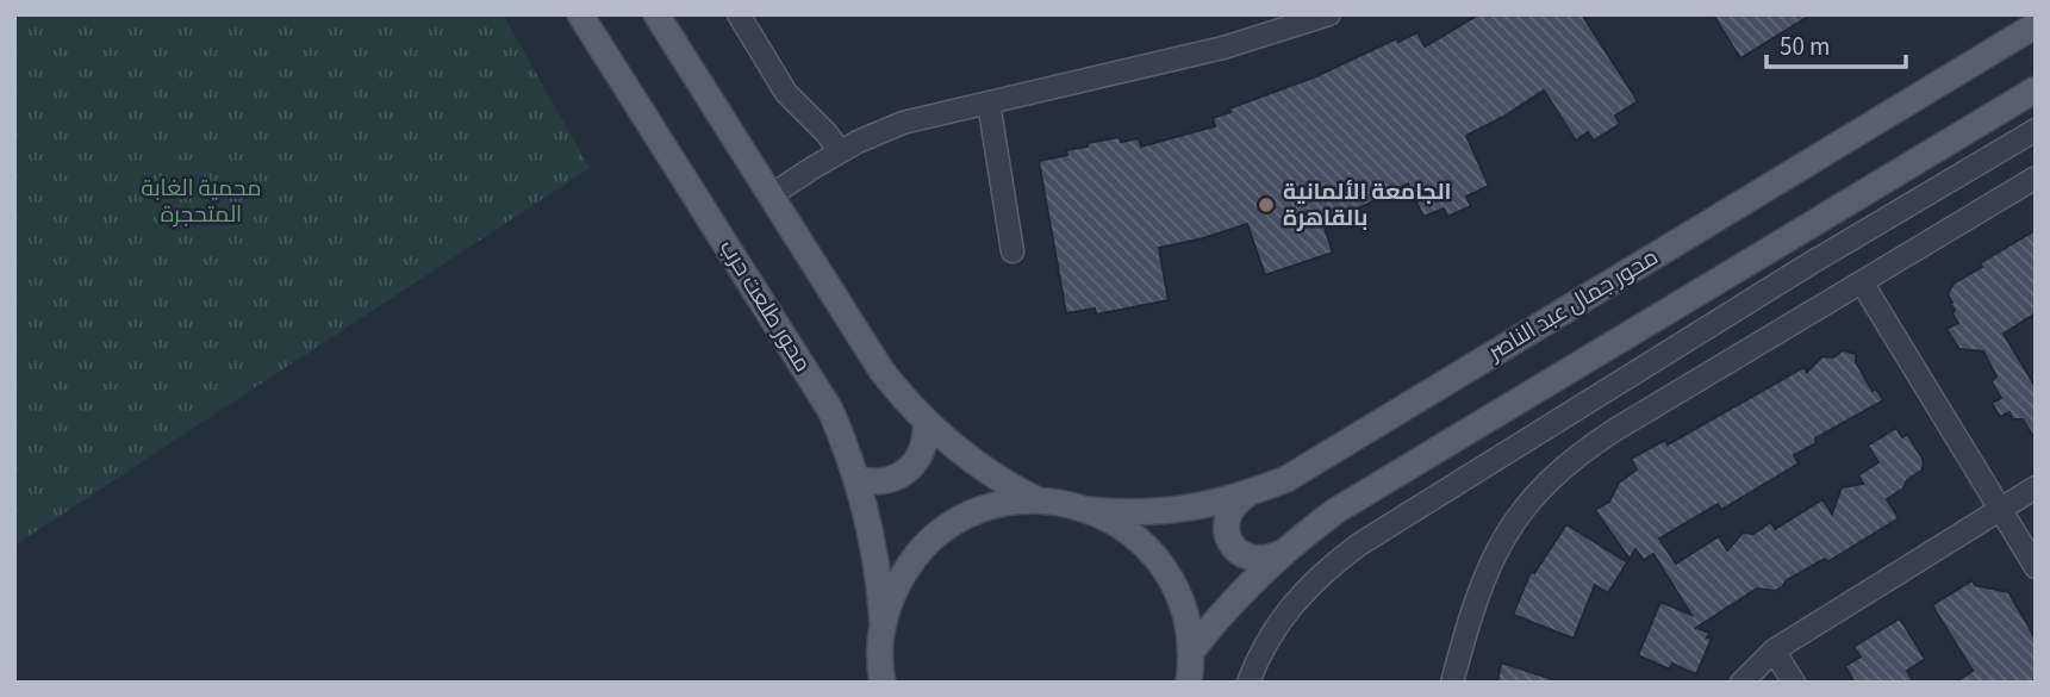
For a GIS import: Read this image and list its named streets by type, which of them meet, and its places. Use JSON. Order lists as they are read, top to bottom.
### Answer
{
  "streets": {
    "main road": ["محور جمال عبد الناصر", "محور طلعت حرب"]
  },
  "parks": ["محمية الغابة المتحجرة"],
  "places": ["الجامعة الألمانية بالقاهرة"],
  "scale_bar": "50 m"
}
